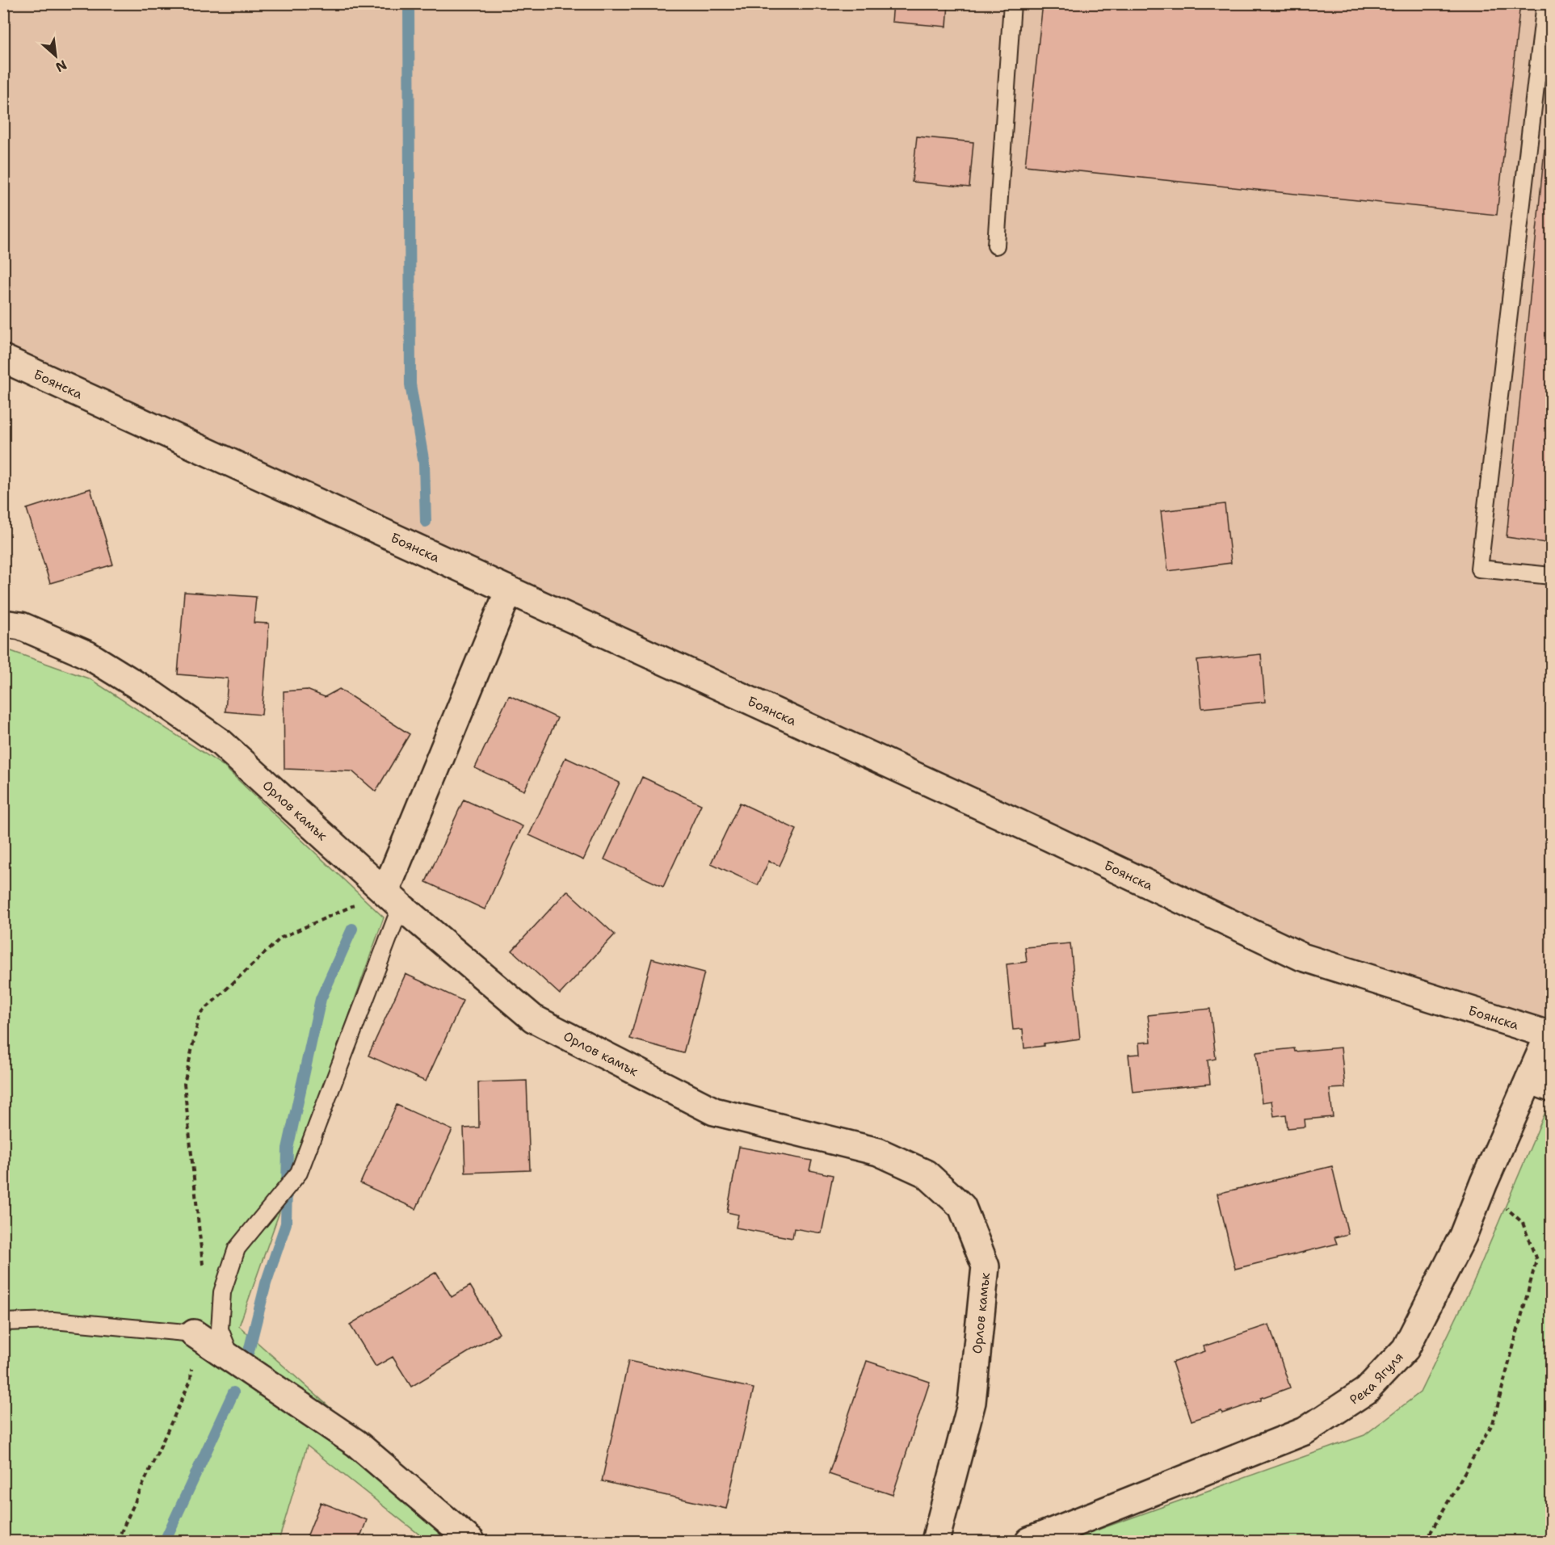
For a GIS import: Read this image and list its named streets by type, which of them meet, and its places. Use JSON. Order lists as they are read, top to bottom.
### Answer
{
  "streets": {
    "street": ["Боянска", "Орлов камък", "Река Ягуля"]
  },
  "crossings": [
    ["Боянска", "Река Ягуля"]
  ],
  "north": "bottom right"
}
